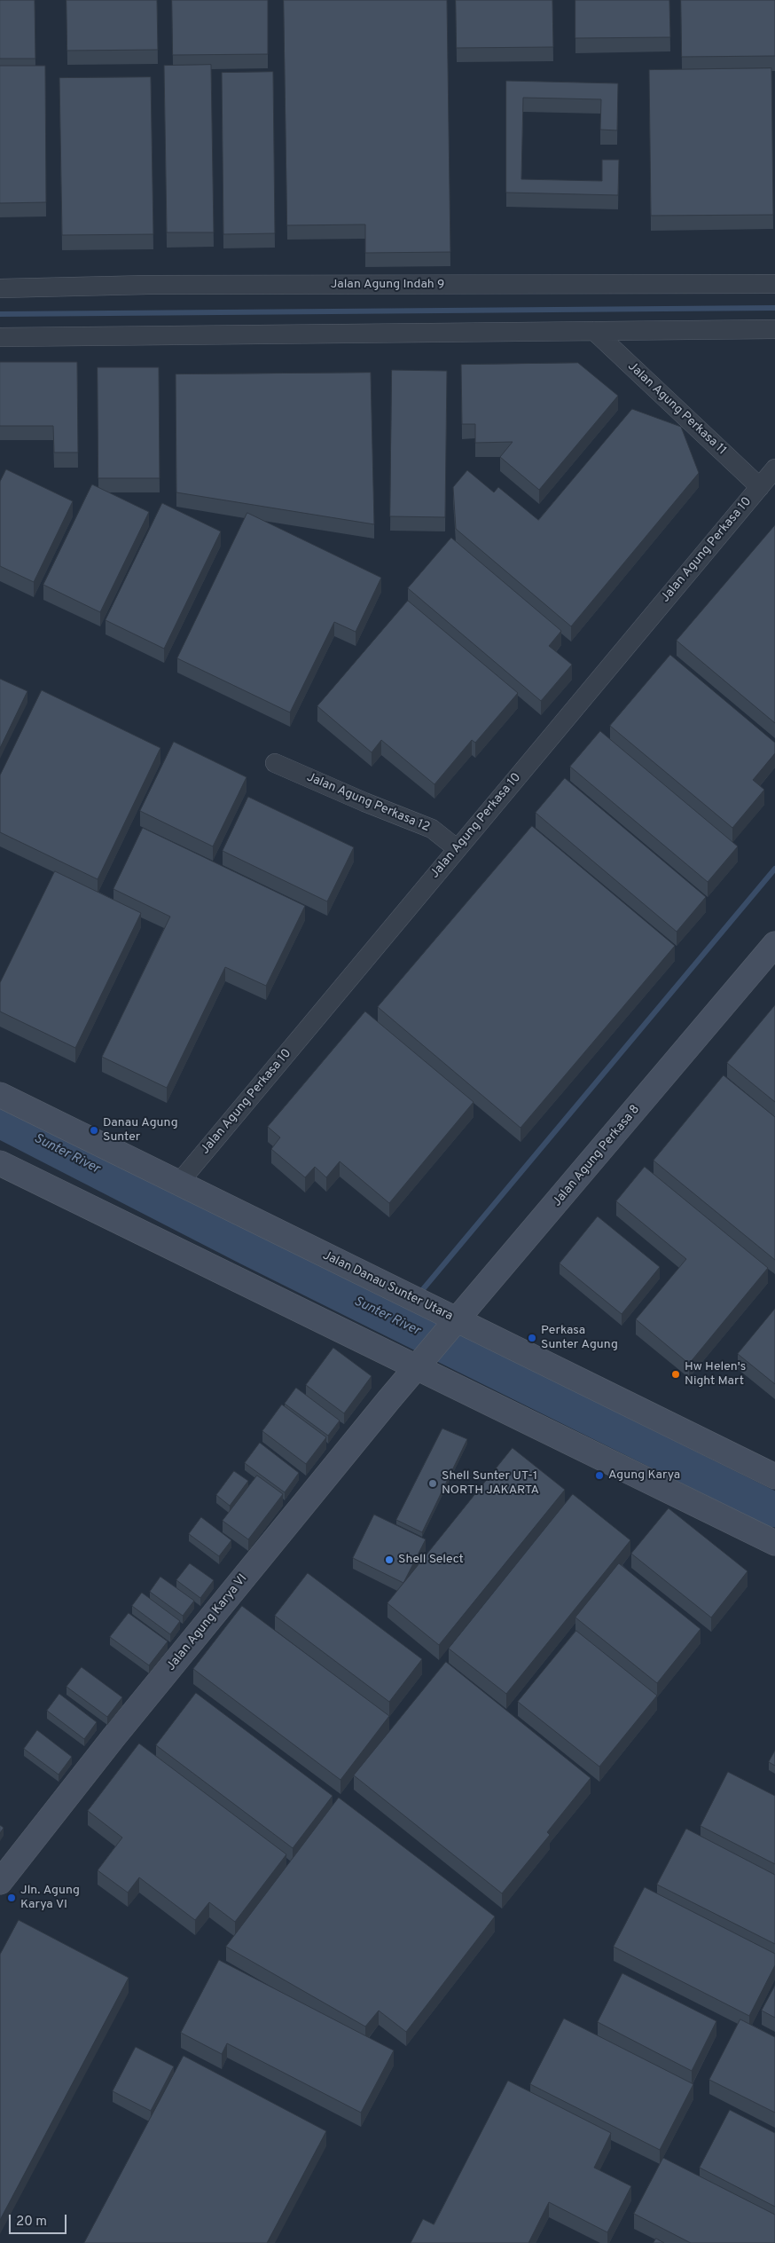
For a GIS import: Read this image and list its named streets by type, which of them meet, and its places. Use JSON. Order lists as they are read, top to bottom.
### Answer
{
  "streets": {
    "main road": ["Jalan Agung Perkasa 8", "Jalan Danau Sunter Utara", "Jalan Agung Karya VI"],
    "street": [
      "Jalan Agung Indah 9",
      "Jalan Agung Perkasa 11",
      "Jalan Agung Perkasa 10",
      "Jalan Agung Perkasa 12"
    ]
  },
  "crossings": [
    ["Jalan Agung Perkasa 11", "Jalan Agung Perkasa 10"],
    ["Jalan Agung Perkasa 10", "Jalan Agung Perkasa 12"],
    ["Jalan Agung Perkasa 10", "Jalan Danau Sunter Utara"],
    ["Jalan Agung Perkasa 8", "Jalan Danau Sunter Utara"],
    ["Jalan Agung Perkasa 8", "Jalan Agung Karya VI"]
  ],
  "water": ["Sunter River"],
  "places": [
    "Danau Agung Sunter",
    "Perkasa Sunter Agung",
    "Hw Helen's Night Mart",
    "Agung Karya",
    "Shell Sunter UT-1 NORTH JAKARTA",
    "Shell Select",
    "Jln. Agung Karya VI"
  ],
  "scale_bar": "20 m"
}
